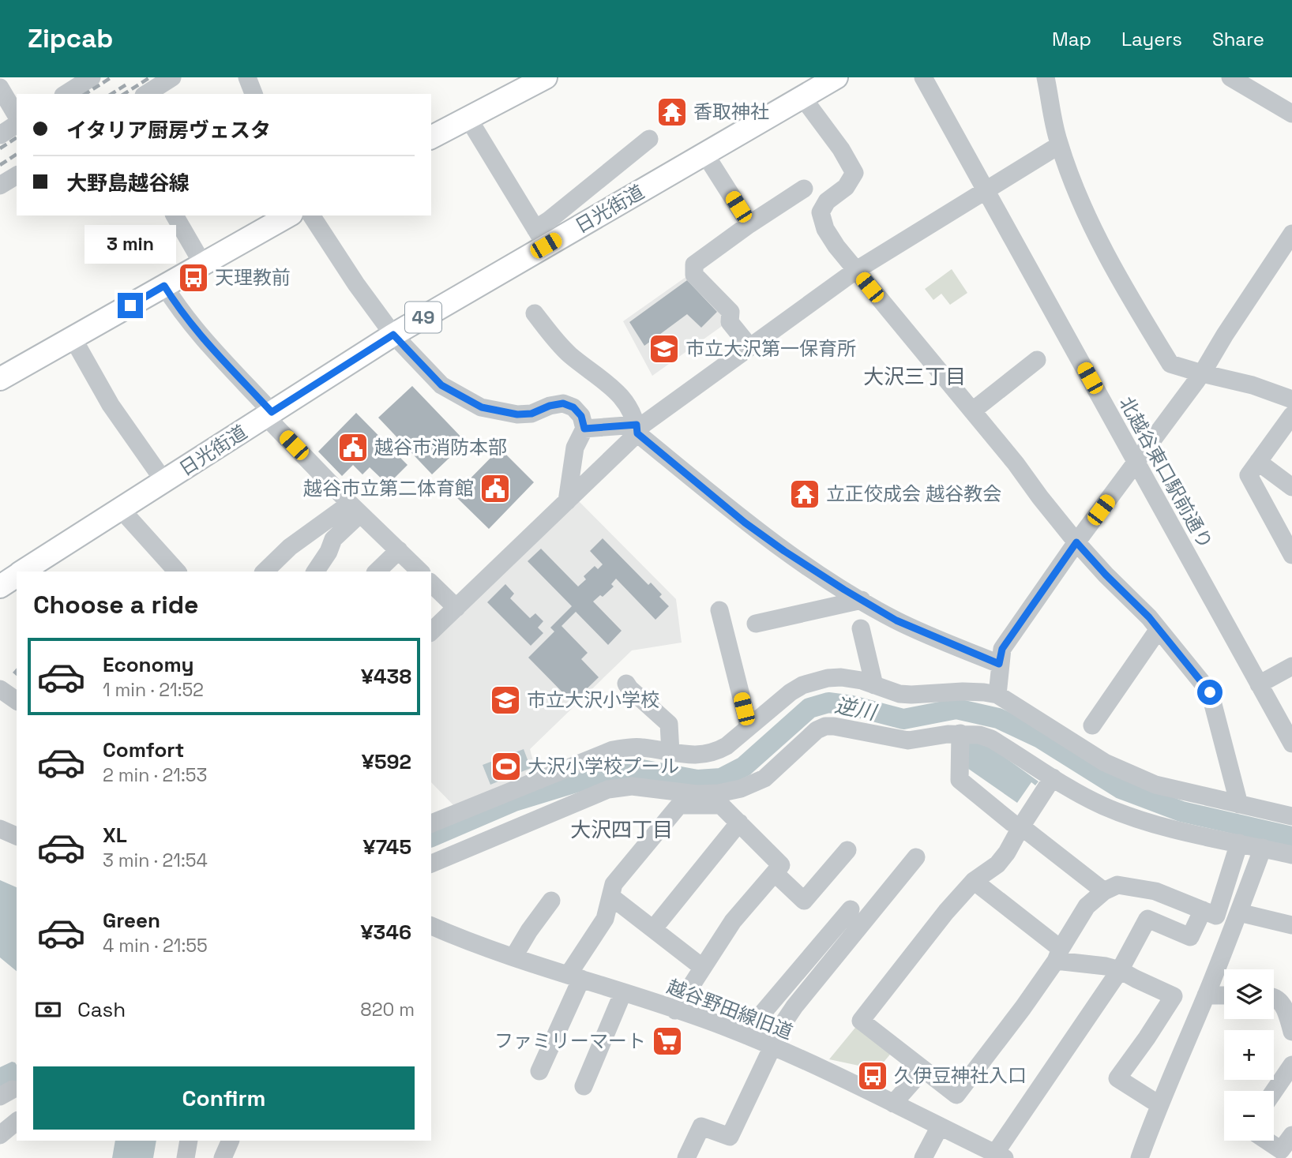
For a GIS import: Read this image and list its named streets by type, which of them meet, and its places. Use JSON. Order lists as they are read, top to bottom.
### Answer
{
  "streets": {
    "main road": ["日光街道", "49"],
    "street": ["北越谷東口駅前通り", "越谷野田線旧道"]
  },
  "districts": ["大沢三丁目", "大沢四丁目"],
  "water": ["逆川"],
  "places": {
    "temple": ["香取神社", "立正佼成会 越谷教会"],
    "bus stop": ["天理教前", "久伊豆神社入口"],
    "school or university": ["市立大沢第一保育所", "市立大沢小学校"],
    "public building": ["越谷市消防本部", "越谷市立第二体育館"],
    "sports": ["大沢小学校プール"],
    "supermarket": ["ファミリーマート"]
  },
  "page": {
    "header": "Zipcab",
    "nav": ["Map", "Layers", "Share"],
    "banner": ["イタリア厨房ヴェスタ", "大野島越谷線"],
    "bubble": "3 min",
    "heading": "Choose a ride",
    "list": [
      {
        "name": "Economy",
        "note": "1 min · 21:52",
        "value": "¥438"
      },
      {
        "name": "Comfort",
        "note": "2 min · 21:53",
        "value": "¥592"
      },
      {
        "name": "XL",
        "note": "3 min · 21:54",
        "value": "¥745"
      },
      {
        "name": "Green",
        "note": "4 min · 21:55",
        "value": "¥346"
      }
    ],
    "map_buttons": ["+", "−"],
    "pay": ["Cash", "820 m"],
    "buttons": "Confirm"
  }
}
